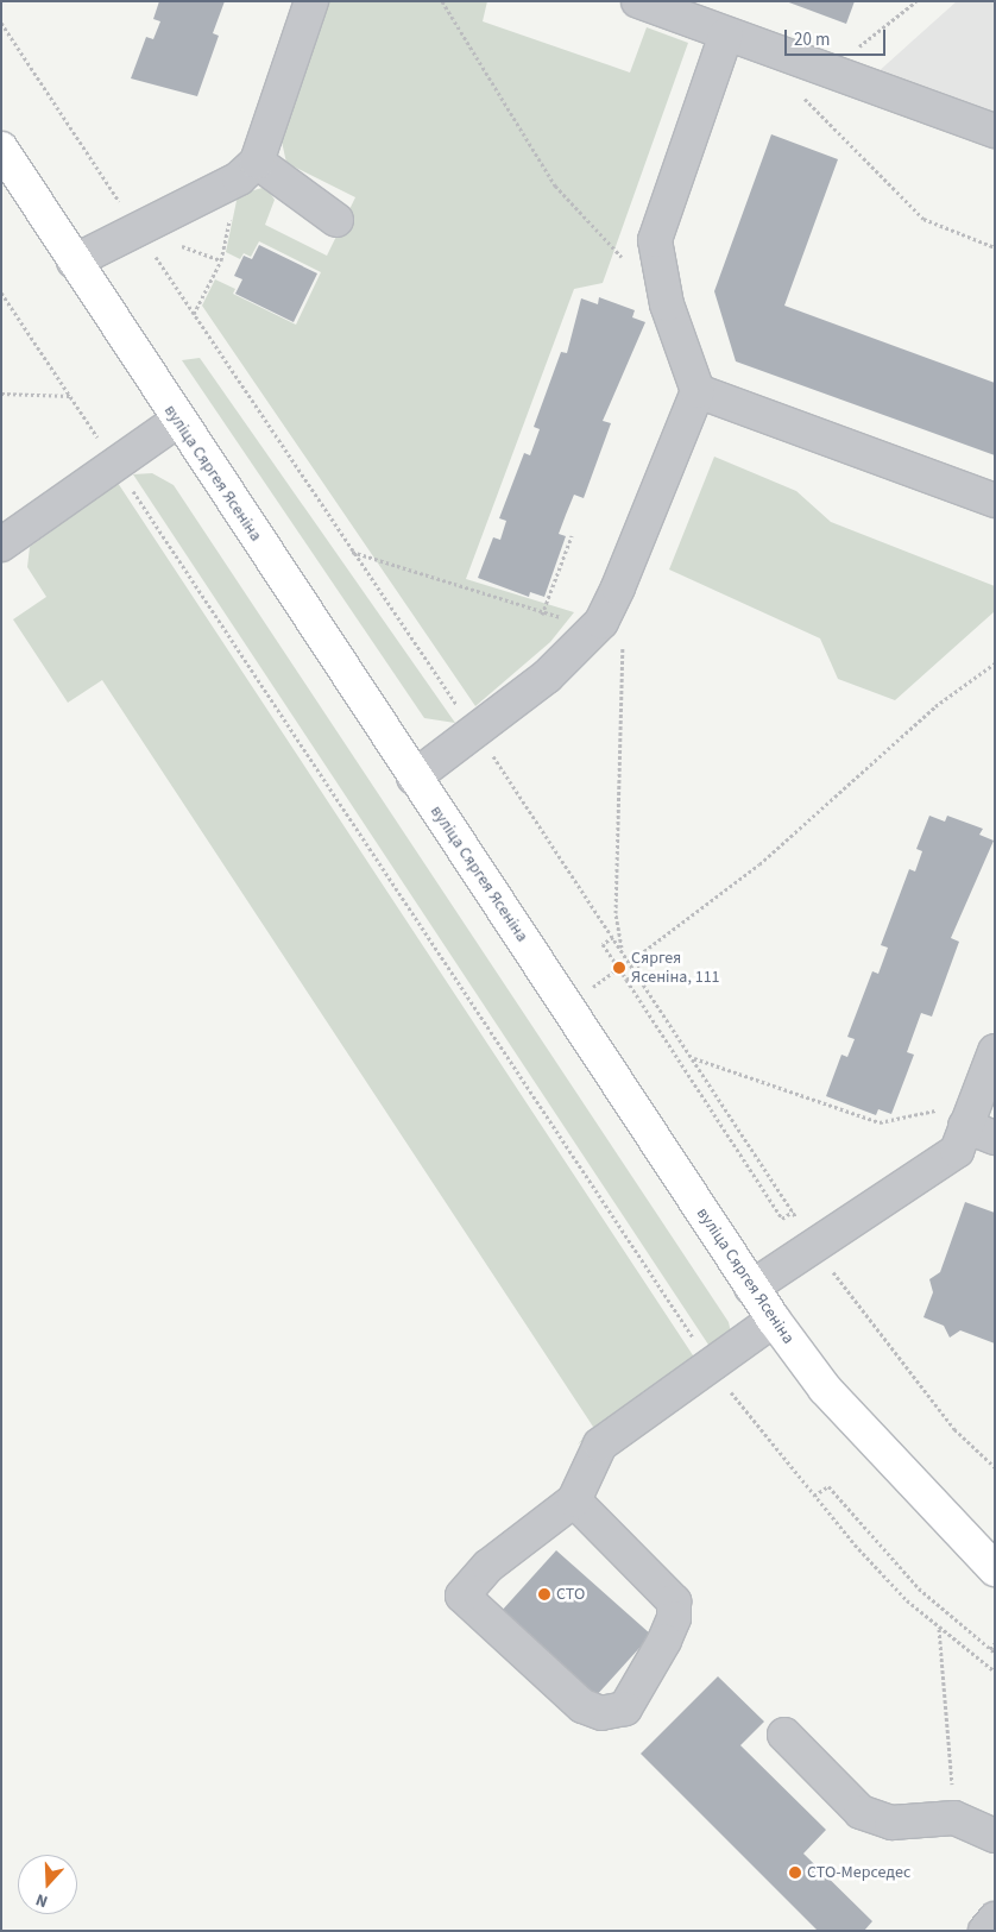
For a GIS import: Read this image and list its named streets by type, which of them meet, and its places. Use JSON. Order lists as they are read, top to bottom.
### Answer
{
  "streets": {
    "main road": ["вуліца Сяргея Ясеніна"]
  },
  "places": ["Сяргея Ясеніна, 111", "СТО", "СТО-Мерседес"],
  "scale_bar": "20 m",
  "north": "bottom"
}
